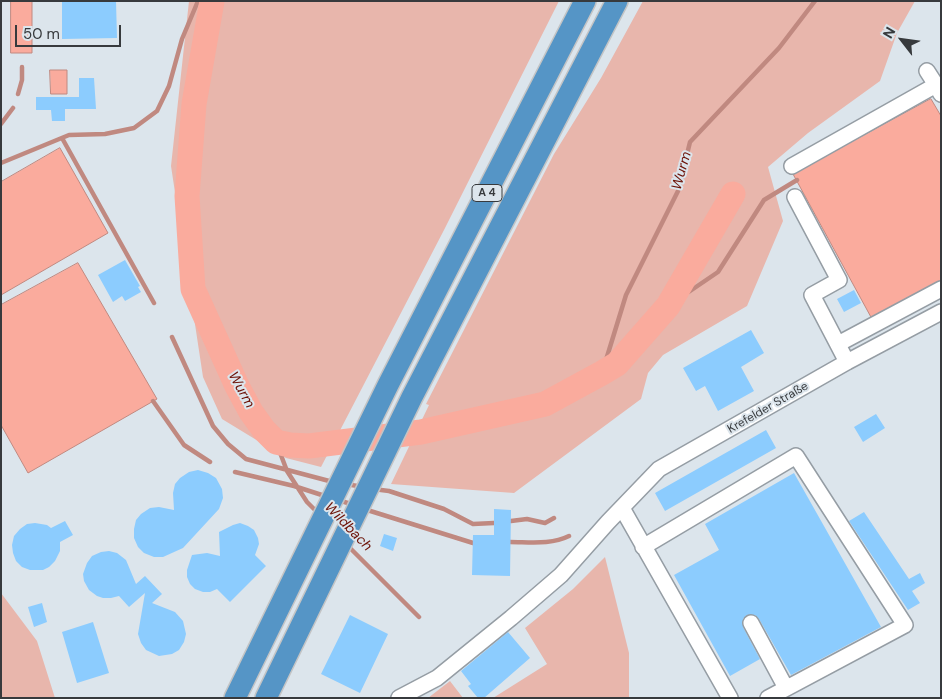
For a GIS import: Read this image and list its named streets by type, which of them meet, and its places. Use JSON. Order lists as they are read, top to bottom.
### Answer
{
  "streets": {
    "highway": ["A 4"],
    "street": ["Krefelder Straße"]
  },
  "water": ["Wurm", "Wildbach"],
  "scale_bar": "50 m",
  "north": "top left"
}
